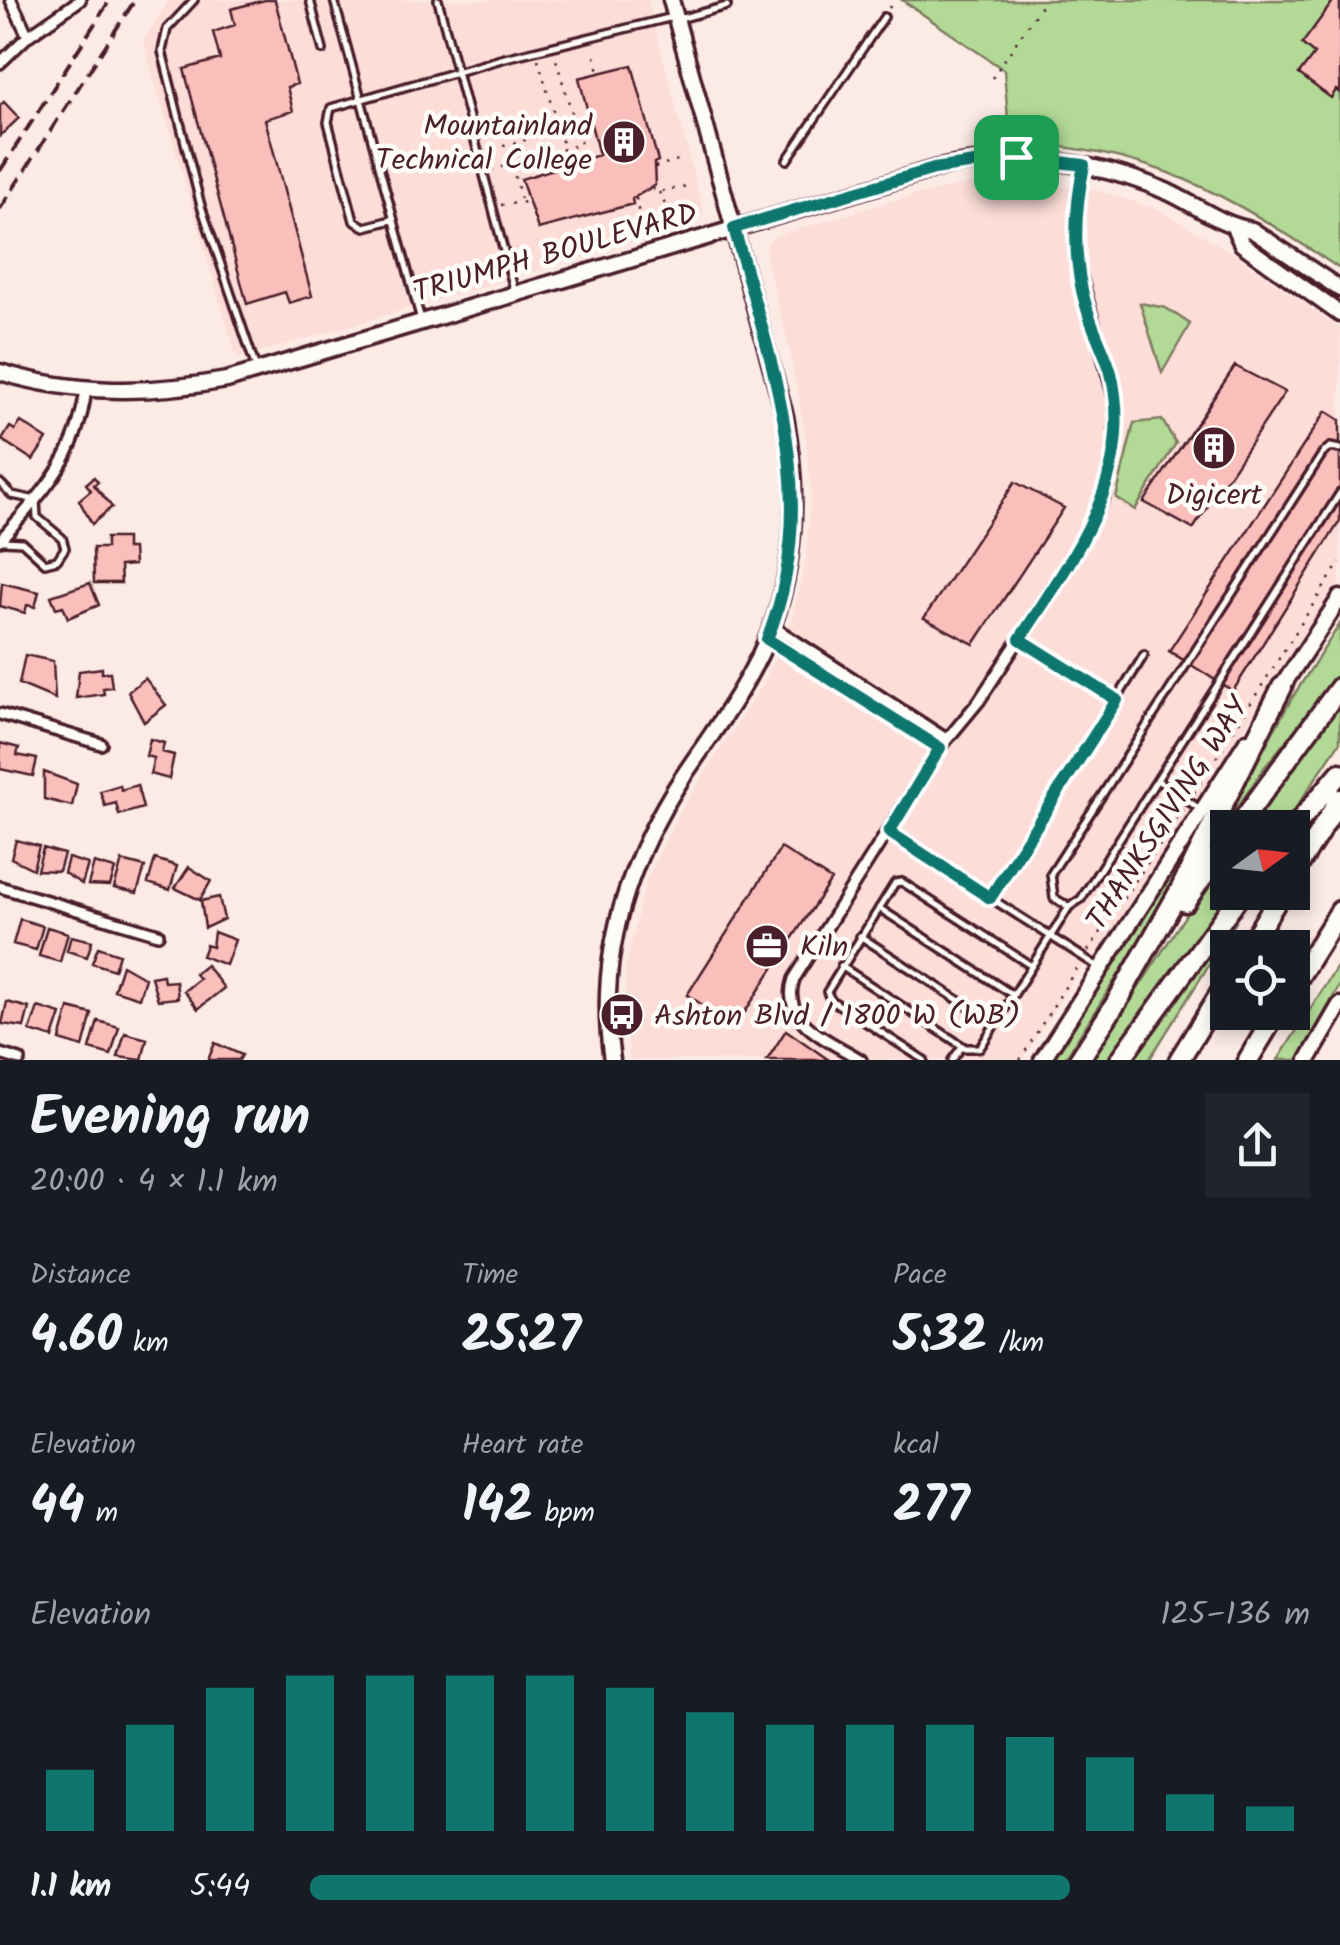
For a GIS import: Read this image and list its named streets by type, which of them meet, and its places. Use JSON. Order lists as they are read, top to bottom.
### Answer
{
  "streets": {
    "main road": ["TRIUMPH BOULEVARD", "THANKSGIVING WAY"]
  },
  "places": {
    "building": ["Mountainland Technical College", "Digicert"],
    "office": ["Kiln"],
    "bus stop": ["Ashton Blvd / 1800 W (WB)"]
  },
  "north": "right",
  "page": {
    "heading": ["Evening run", "20:00 · 4 × 1.1 km"],
    "stats": [
      ["Distance", "4.60 km"],
      ["Time", "25:27"],
      ["Pace", "5:32 /km"],
      ["Elevation", "44 m"],
      ["Heart rate", "142 bpm"],
      ["kcal", "277"]
    ],
    "chart": ["Elevation", "125–136 m"],
    "list": [
      {
        "name": "1.1 km",
        "note": "5:44"
      }
    ]
  }
}
